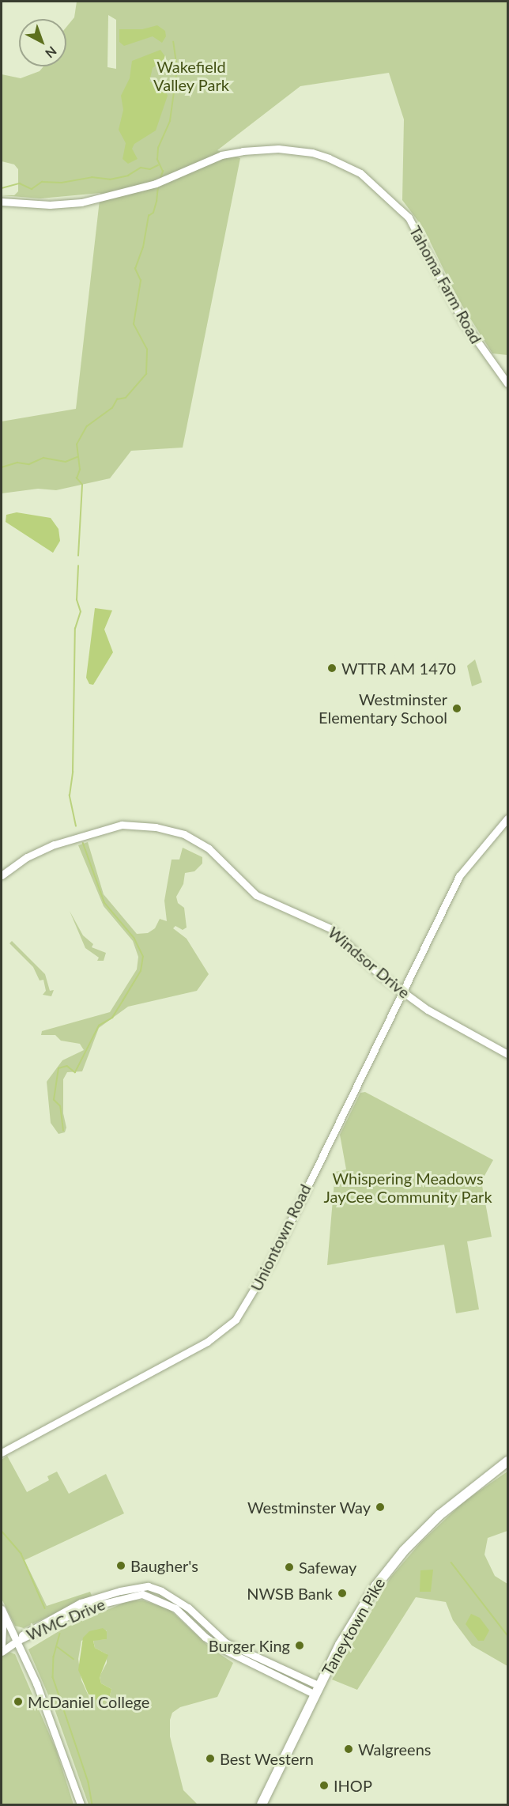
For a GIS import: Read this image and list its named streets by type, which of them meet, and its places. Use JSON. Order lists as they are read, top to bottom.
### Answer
{
  "streets": {
    "highway": ["Taneytown Pike"],
    "main road": [
      "Tahoma Farm Road",
      "Windsor Drive",
      "Uniontown Road",
      "WMC Drive"
    ]
  },
  "crossings": [
    ["Windsor Drive", "Uniontown Road"],
    ["WMC Drive", "Taneytown Pike"]
  ],
  "parks": ["Wakefield Valley Park", "Whispering Meadows JayCee Community Park"],
  "places": [
    "WTTR AM 1470",
    "Westminster Elementary School",
    "Westminster Way",
    "Baugher's",
    "Safeway",
    "NWSB Bank",
    "Burger King",
    "McDaniel College",
    "Walgreens",
    "Best Western",
    "IHOP"
  ],
  "north": "bottom right"
}
